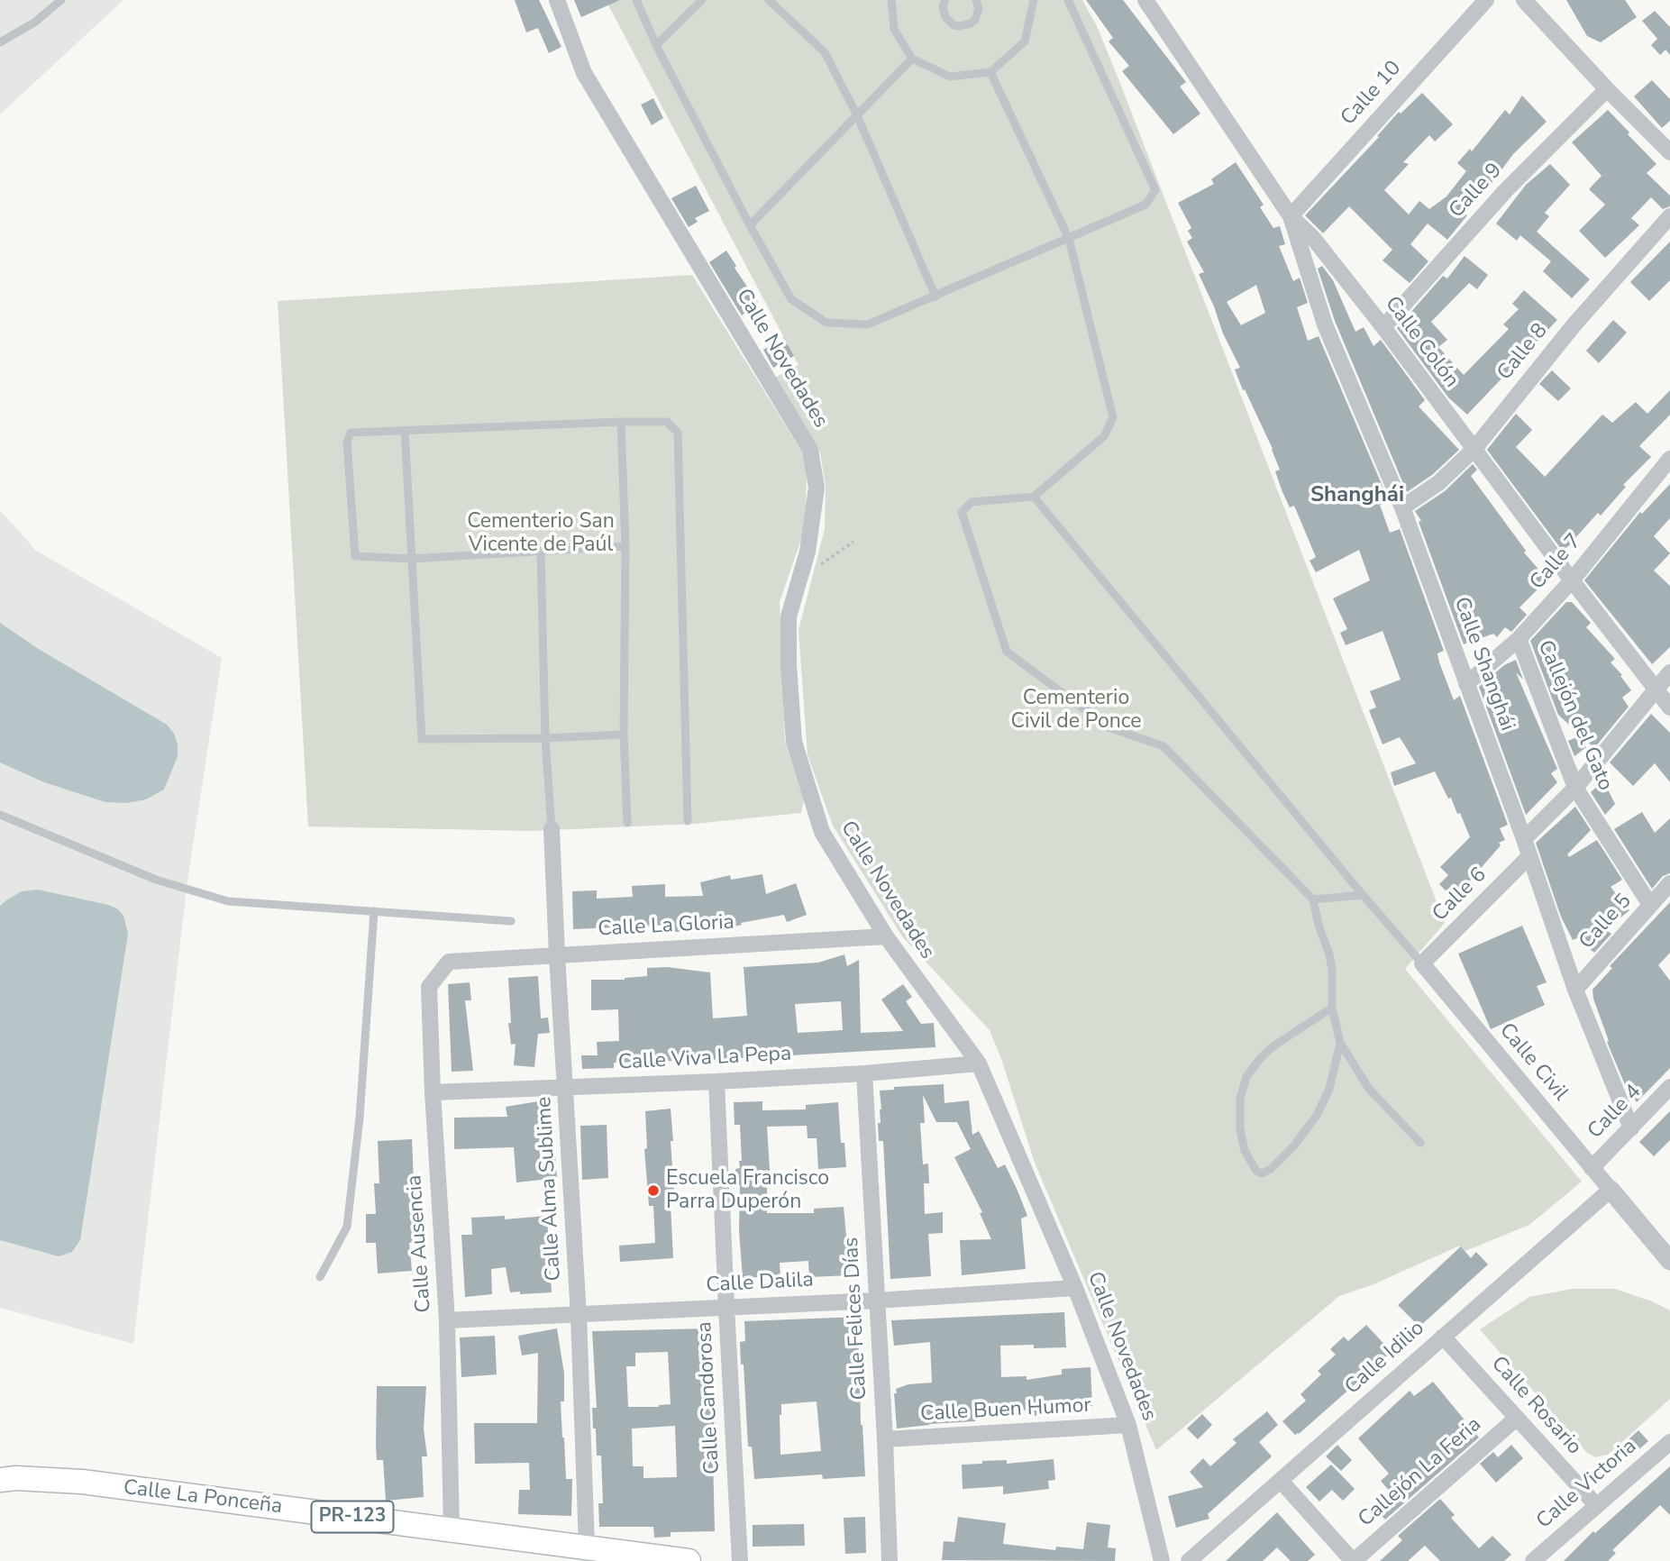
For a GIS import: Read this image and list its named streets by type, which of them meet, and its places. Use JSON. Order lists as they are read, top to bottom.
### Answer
{
  "streets": {
    "main road": ["Calle La Ponceña", "PR-123"],
    "street": [
      "Calle 10",
      "Calle 9",
      "Calle Colón",
      "Calle 8",
      "Calle Novedades",
      "Calle 7",
      "Calle Shanghái",
      "Callejón del Gato",
      "Calle 6",
      "Calle 5",
      "Calle La Gloria",
      "Calle Viva La Pepa",
      "Calle Civil",
      "Calle 4",
      "Calle Alma Sublime",
      "Calle Ausencia",
      "Calle Dalila",
      "Calle Felices Días",
      "Calle Idilio",
      "Calle Candorosa",
      "Calle Rosario",
      "Calle Buen Humor",
      "Callejón La Feria",
      "Calle Victoria"
    ]
  },
  "crossings": [
    ["Calle 10", "Calle Colón"],
    ["Calle 10", "Calle Shanghái"],
    ["Calle 9", "Calle Colón"],
    ["Calle Colón", "Calle 8"],
    ["Calle Colón", "Calle 7"],
    ["Calle Colón", "Calle Shanghái"],
    ["Calle 8", "Calle Shanghái"],
    ["Calle Novedades", "Calle La Gloria"],
    ["Calle Novedades", "Calle Viva La Pepa"],
    ["Calle Novedades", "Calle Dalila"],
    ["Calle Novedades", "Calle Buen Humor"],
    ["Calle 7", "Calle Shanghái"],
    ["Calle 7", "Callejón del Gato"],
    ["Calle Shanghái", "Calle 6"],
    ["Calle Shanghái", "Calle 5"],
    ["Calle Shanghái", "Calle 4"],
    ["Callejón del Gato", "Calle 5"],
    ["Calle 6", "Calle Civil"],
    ["Calle La Gloria", "Calle Alma Sublime"],
    ["Calle La Gloria", "Calle Ausencia"],
    ["Calle Viva La Pepa", "Calle Alma Sublime"],
    ["Calle Viva La Pepa", "Calle Ausencia"],
    ["Calle Viva La Pepa", "Calle Felices Días"],
    ["Calle Viva La Pepa", "Calle Candorosa"],
    ["Calle Civil", "Calle 4"],
    ["Calle Civil", "Calle Idilio"],
    ["Calle Alma Sublime", "Calle Dalila"],
    ["Calle Alma Sublime", "Calle La Ponceña"],
    ["Calle Ausencia", "Calle Dalila"],
    ["Calle Ausencia", "Calle La Ponceña"],
    ["Calle Dalila", "Calle Felices Días"],
    ["Calle Dalila", "Calle Candorosa"],
    ["Calle Felices Días", "Calle Buen Humor"],
    ["Calle Idilio", "Calle Rosario"],
    ["Calle Rosario", "Callejón La Feria"],
    ["Calle Rosario", "Calle Victoria"]
  ],
  "districts": ["Shanghái"],
  "parks": ["Cementerio San Vicente de Paúl", "Cementerio Civil de Ponce"],
  "places": ["Escuela Francisco Parra Duperón"]
}
